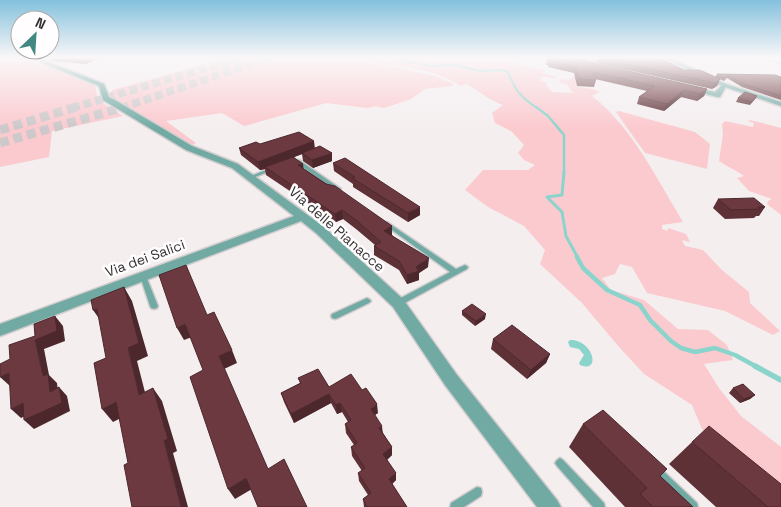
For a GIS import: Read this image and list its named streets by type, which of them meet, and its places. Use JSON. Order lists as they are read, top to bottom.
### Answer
{
  "streets": {
    "street": ["Via delle Pianacce", "Via dei Salici"]
  },
  "crossings": [
    ["Via delle Pianacce", "Via dei Salici"]
  ],
  "north": "top right"
}
